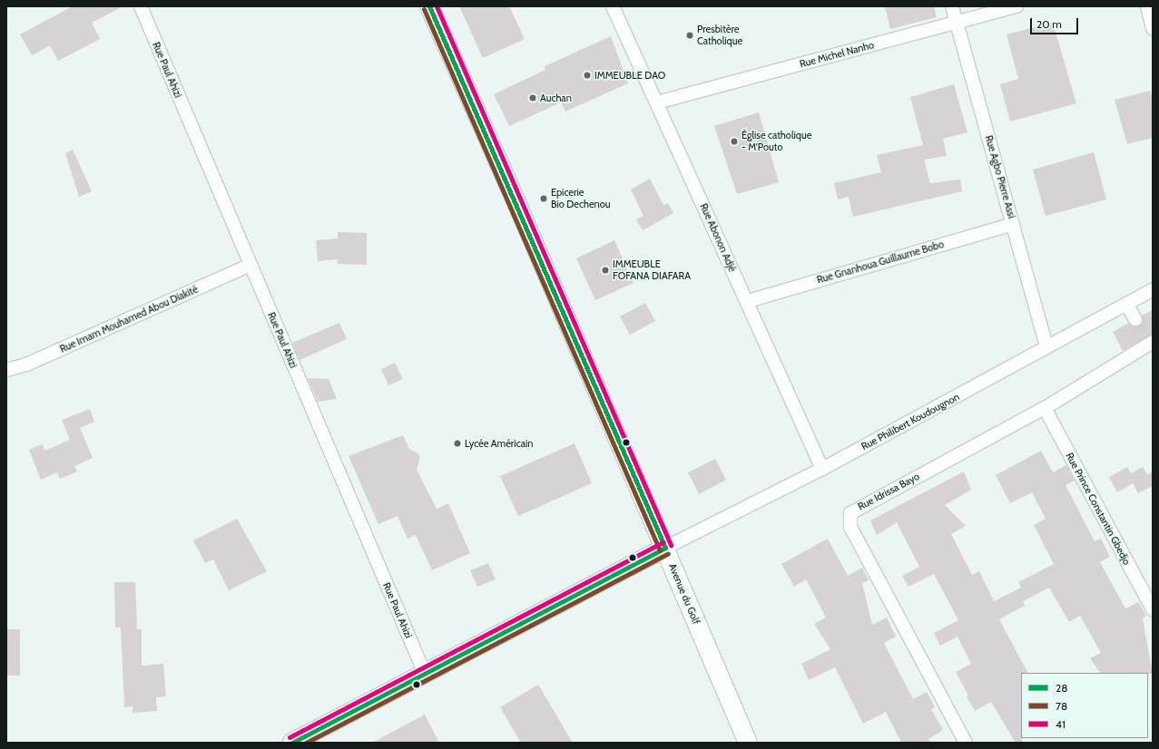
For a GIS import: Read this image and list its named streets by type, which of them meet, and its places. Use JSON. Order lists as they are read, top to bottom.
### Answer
{
  "streets": {
    "main road": ["Avenue du Golf"],
    "street": [
      "Rue Michel Nanho",
      "Rue Paul Ahizi",
      "Rue Agbo Pierre Assi",
      "Rue Abonon Adjé",
      "Rue Gnanhoua Guillaume Bobo",
      "Rue Imam Mouhamed Abou Diakité",
      "Rue Philibert Koudougnon",
      "Rue Idrissa Bayo",
      "Rue Prince Constantin Gbedjo"
    ]
  },
  "crossings": [
    ["Rue Michel Nanho", "Rue Agbo Pierre Assi"],
    ["Rue Michel Nanho", "Rue Abonon Adjé"],
    ["Rue Paul Ahizi", "Rue Imam Mouhamed Abou Diakité"],
    ["Rue Agbo Pierre Assi", "Rue Gnanhoua Guillaume Bobo"],
    ["Rue Agbo Pierre Assi", "Rue Philibert Koudougnon"],
    ["Rue Abonon Adjé", "Rue Gnanhoua Guillaume Bobo"],
    ["Rue Abonon Adjé", "Rue Philibert Koudougnon"],
    ["Rue Philibert Koudougnon", "Avenue du Golf"],
    ["Rue Idrissa Bayo", "Rue Prince Constantin Gbedjo"]
  ],
  "places": [
    "Presbitère Catholique",
    "IMMEUBLE DAO",
    "Auchan",
    "Église catholique - M'Pouto",
    "Epicerie Bio Dechenou",
    "IMMEUBLE FOFANA DIAFARA",
    "Lycée Américain"
  ],
  "lines": ["transit line 28", "transit line 41", "transit line 78"],
  "legend": ["28", "78", "41"],
  "scale_bar": "20 m"
}
